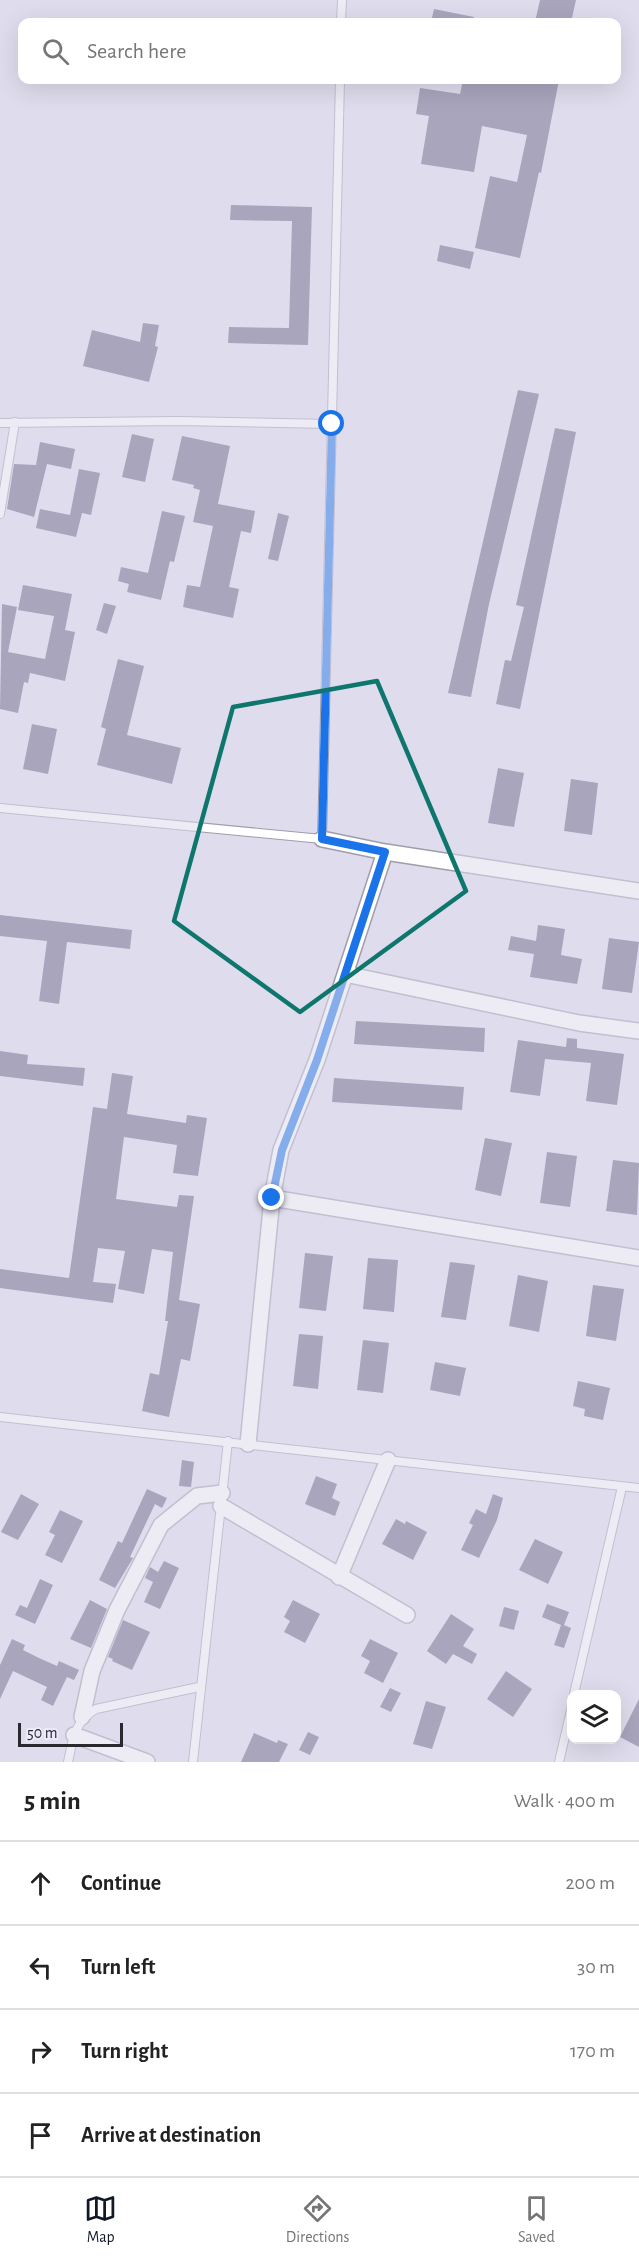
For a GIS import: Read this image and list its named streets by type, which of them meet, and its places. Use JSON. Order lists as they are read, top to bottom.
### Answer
{
  "scale_bar": "50 m",
  "page": {
    "search": "Search here",
    "scale": "50 m",
    "heading": ["5 min", "Walk · 400 m"],
    "list": [
      ["Continue", "200 m"],
      ["Turn left", "30 m"],
      ["Turn right", "170 m"],
      "Arrive at destination"
    ],
    "nav": ["Map", "Directions", "Saved"]
  }
}
